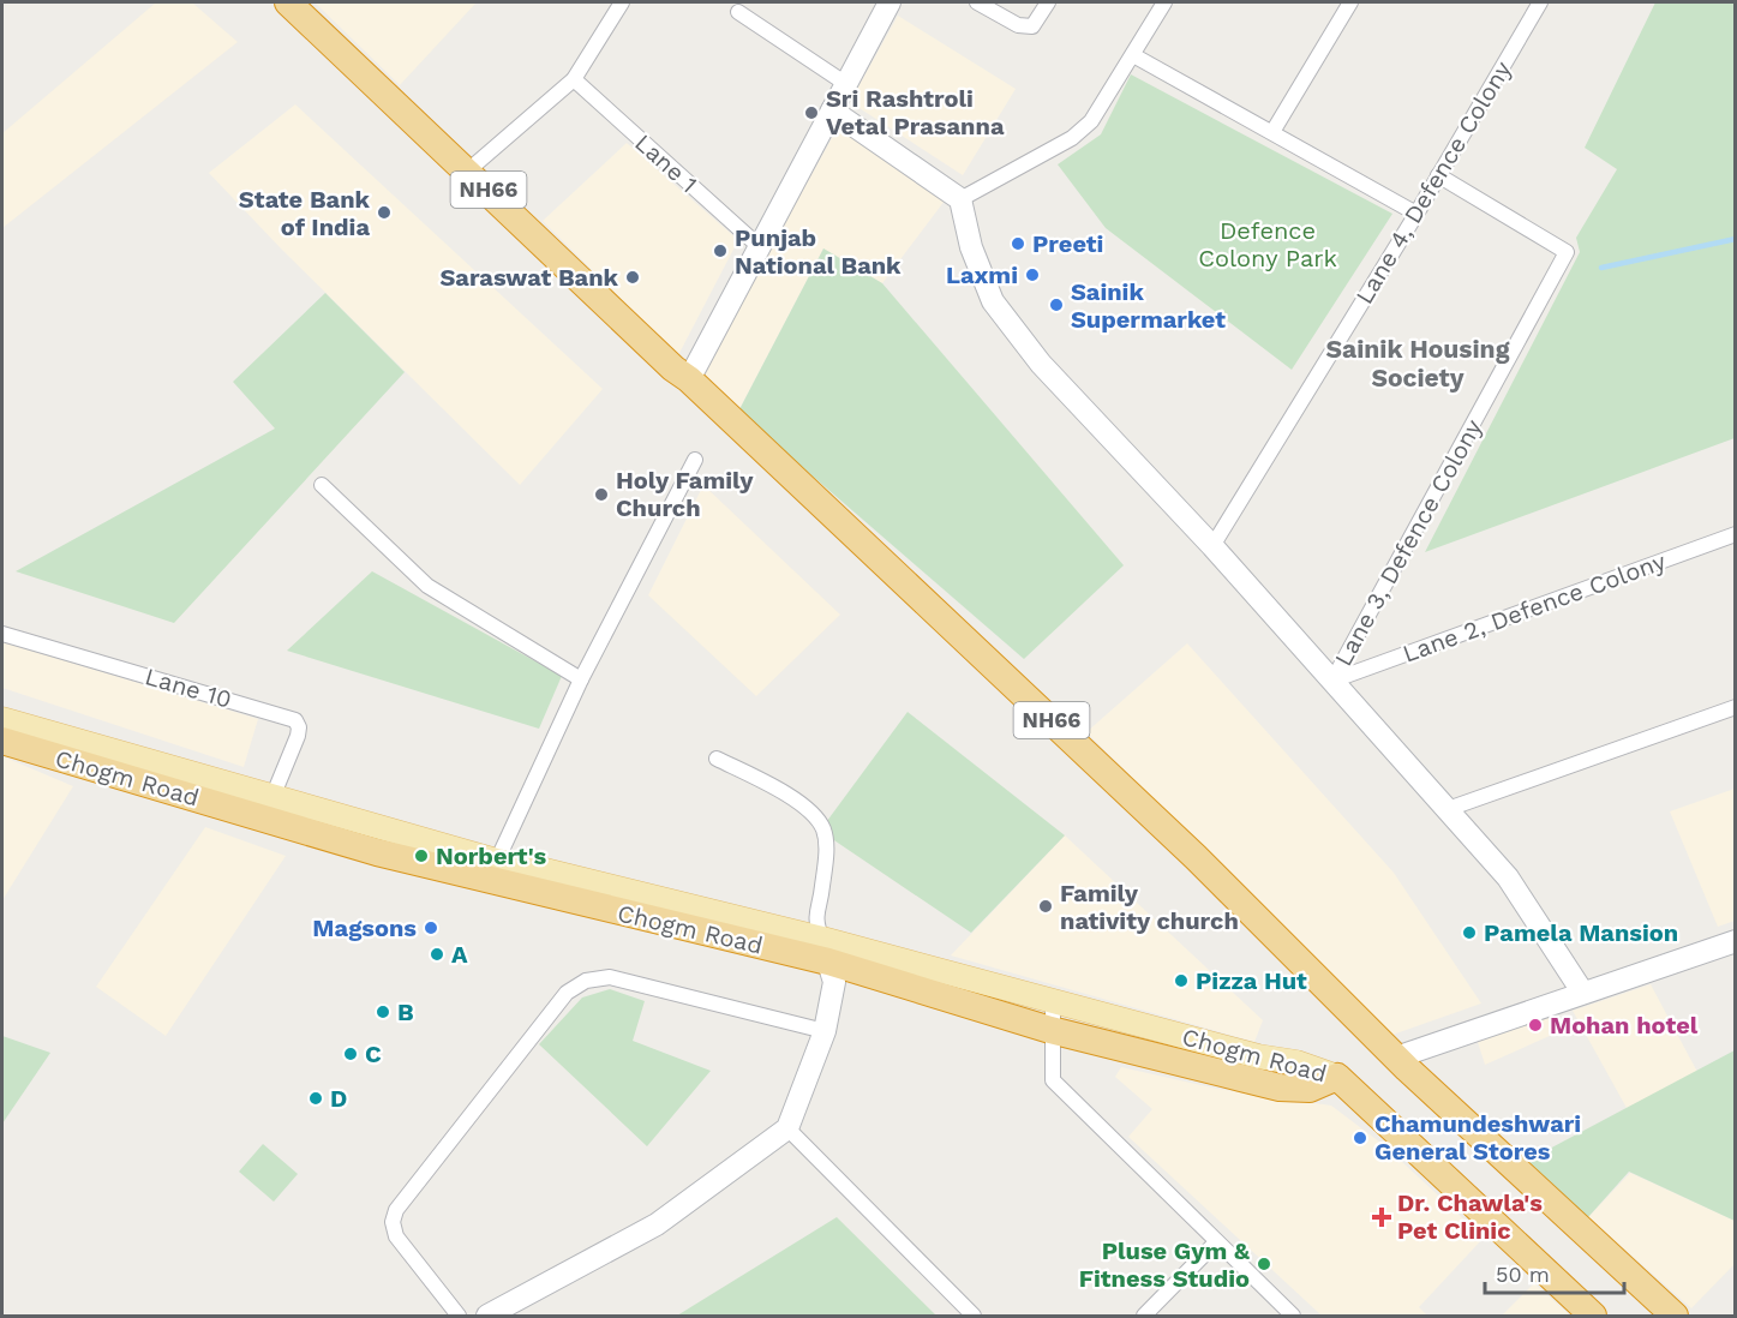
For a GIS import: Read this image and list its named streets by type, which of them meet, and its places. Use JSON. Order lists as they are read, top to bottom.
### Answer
{
  "streets": {
    "highway": ["NH66", "Chogm Road"],
    "street": [
      "Lane 1",
      "Lane 4, Defence Colony",
      "Lane 3, Defence Colony",
      "Lane 2, Defence Colony",
      "Lane 10"
    ]
  },
  "crossings": [
    ["Lane 4, Defence Colony", "Lane 3, Defence Colony"],
    ["Lane 3, Defence Colony", "Lane 2, Defence Colony"],
    ["Lane 10", "Chogm Road"]
  ],
  "districts": ["Sainik Housing Society"],
  "parks": ["Defence Colony Park"],
  "places": {
    "other": [
      "Sri Rashtroli Vetal Prasanna",
      "State Bank of India",
      "Preeti",
      "Punjab National Bank",
      "Laxmi",
      "Saraswat Bank",
      "Sainik Supermarket",
      "Holy Family Church",
      "Norbert's",
      "Family nativity church",
      "Magsons",
      "Pamela Mansion",
      "A",
      "Pizza Hut",
      "B",
      "Mohan hotel",
      "C",
      "D",
      "Chamundeshwari General Stores",
      "Pluse Gym & Fitness Studio"
    ],
    "health": ["Dr. Chawla's Pet Clinic"]
  },
  "scale_bar": "50 m"
}
